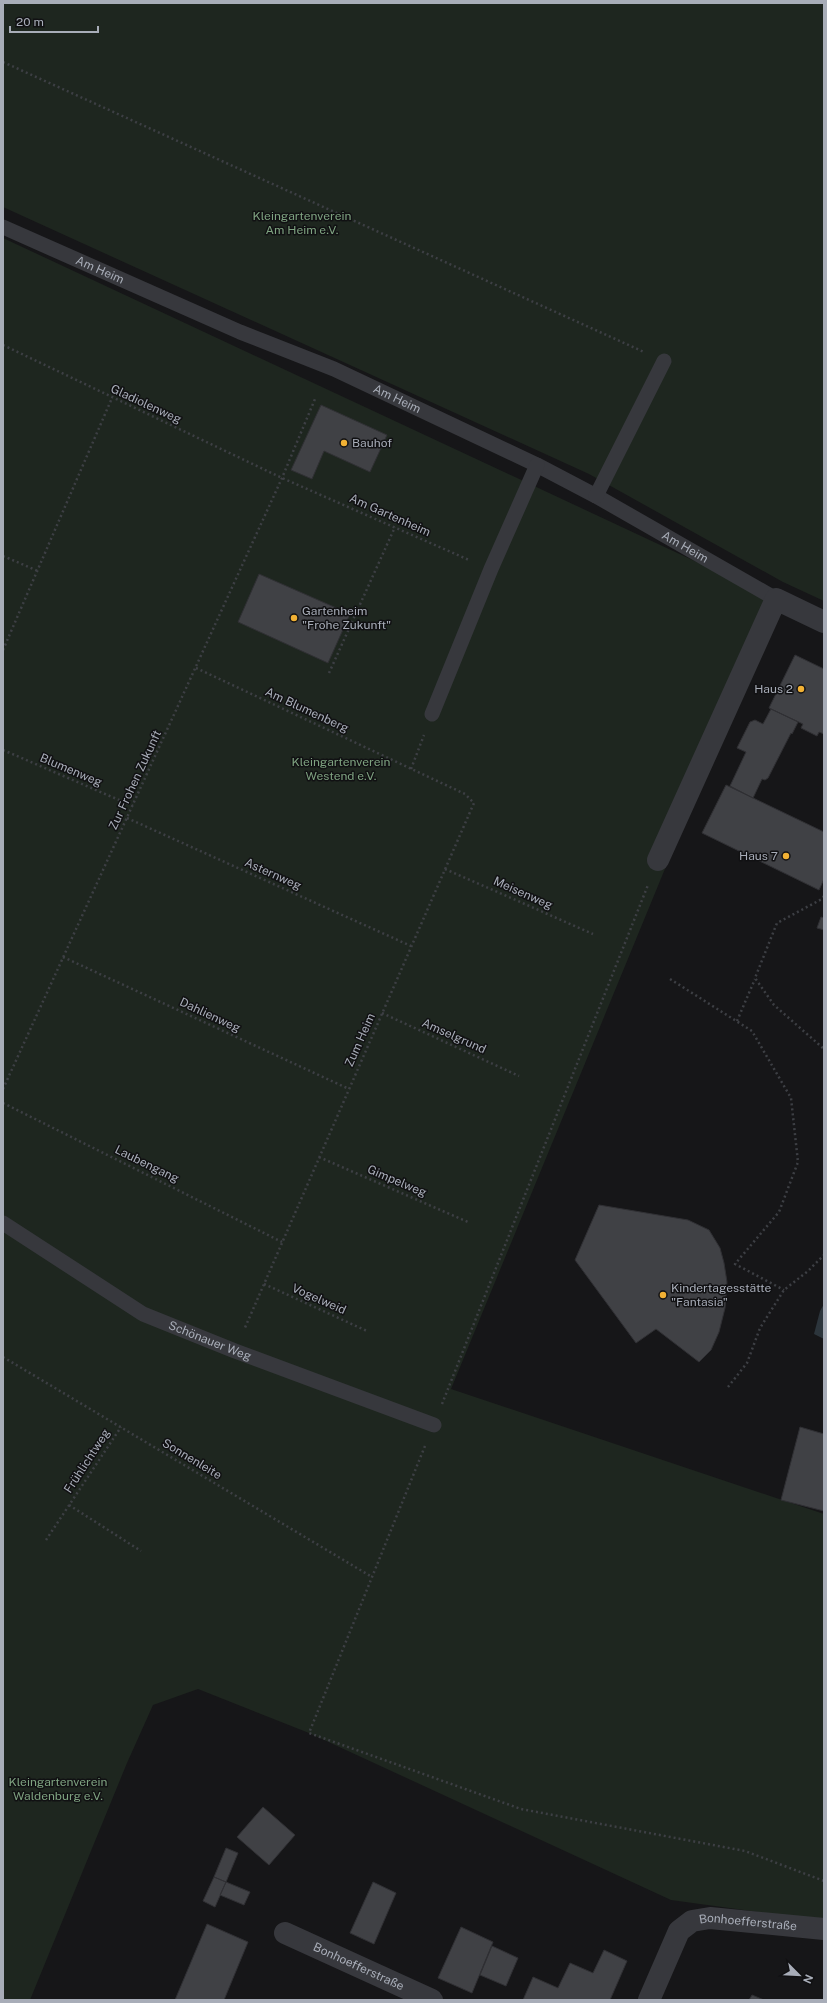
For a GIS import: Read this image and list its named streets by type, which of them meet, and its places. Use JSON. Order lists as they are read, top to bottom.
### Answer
{
  "streets": {
    "street": ["Am Heim", "Bonhoefferstraße"],
    "lane": ["Schönauer Weg"],
    "path": [
      "Gladiolenweg",
      "Am Gartenheim",
      "Am Blumenberg",
      "Blumenweg",
      "Zur Frohen Zukunft",
      "Asternweg",
      "Meisenweg",
      "Dahlienweg",
      "Amselgrund",
      "Zum Heim",
      "Laubengang",
      "Gimpelweg",
      "Vogelweid",
      "Sonnenleite",
      "Frühlichtweg"
    ]
  },
  "crossings": [
    ["Gladiolenweg", "Am Gartenheim"],
    ["Gladiolenweg", "Zur Frohen Zukunft"],
    ["Am Gartenheim", "Zur Frohen Zukunft"],
    ["Am Blumenberg", "Zur Frohen Zukunft"],
    ["Am Blumenberg", "Zum Heim"],
    ["Blumenweg", "Zur Frohen Zukunft"],
    ["Zur Frohen Zukunft", "Asternweg"],
    ["Zur Frohen Zukunft", "Dahlienweg"],
    ["Asternweg", "Zum Heim"],
    ["Meisenweg", "Zum Heim"],
    ["Dahlienweg", "Zum Heim"],
    ["Amselgrund", "Zum Heim"],
    ["Zum Heim", "Laubengang"],
    ["Zum Heim", "Gimpelweg"],
    ["Zum Heim", "Vogelweid"],
    ["Zum Heim", "Schönauer Weg"],
    ["Sonnenleite", "Frühlichtweg"]
  ],
  "parks": ["Kleingartenverein Am Heim e.V.", "Kleingartenverein Westend e.V.", "Kleingartenverein Waldenburg e.V."],
  "places": [
    "Bauhof",
    "Gartenheim \"Frohe Zukunft\"",
    "Haus 2",
    "Haus 7",
    "Kindertagesstätte \"Fantasia\""
  ],
  "scale_bar": "20 m",
  "north": "bottom right"
}
